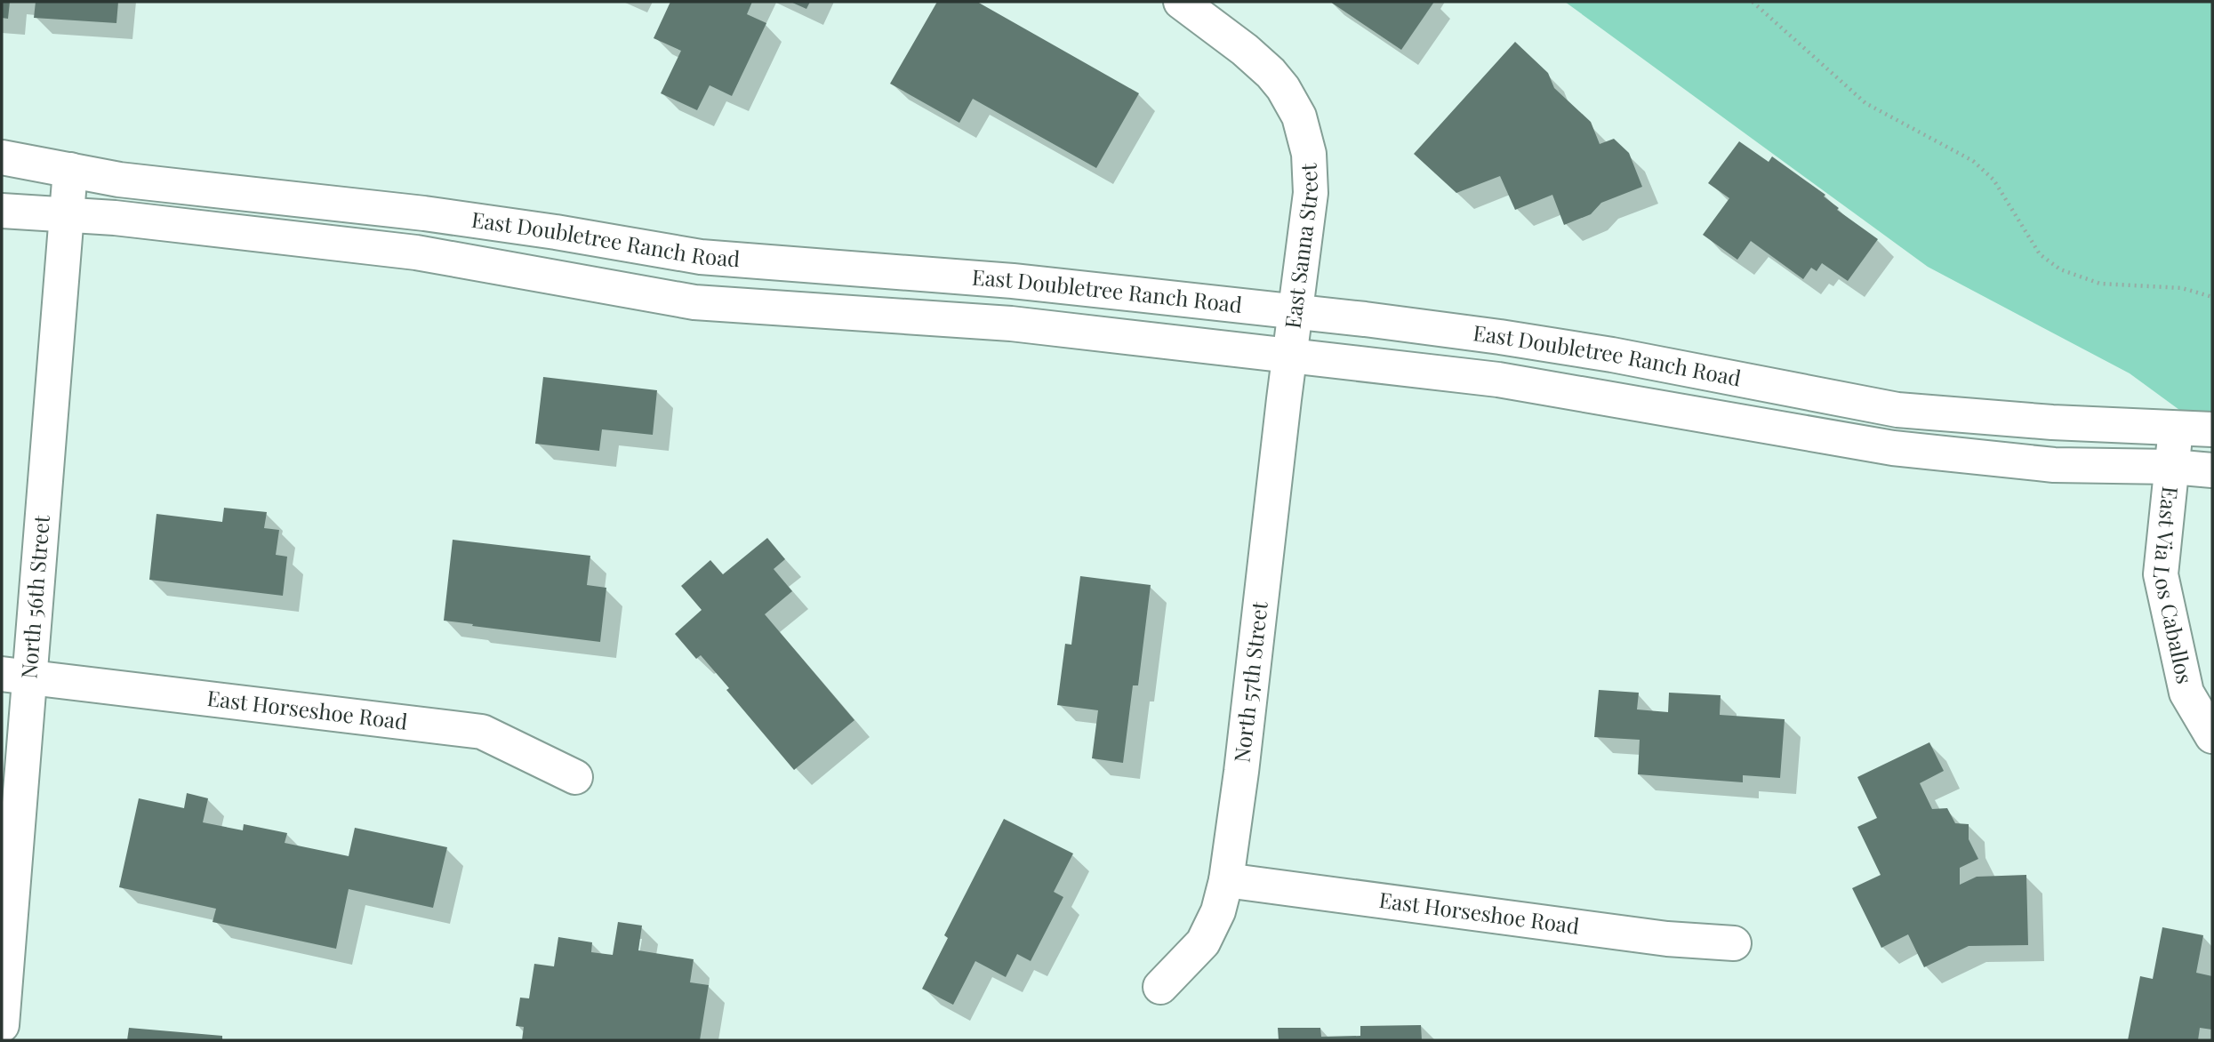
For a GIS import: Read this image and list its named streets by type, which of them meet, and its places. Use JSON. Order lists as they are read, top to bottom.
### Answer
{
  "streets": {
    "main road": [
      "East Doubletree Ranch Road",
      "East Sanna Street",
      "East Via Los Caballos",
      "North 56th Street",
      "North 57th Street",
      "East Horseshoe Road"
    ]
  },
  "crossings": [
    ["East Doubletree Ranch Road", "East Sanna Street"],
    ["East Doubletree Ranch Road", "East Via Los Caballos"],
    ["East Doubletree Ranch Road", "North 56th Street"],
    ["East Doubletree Ranch Road", "North 57th Street"],
    ["East Sanna Street", "North 57th Street"],
    ["North 56th Street", "East Horseshoe Road"],
    ["North 57th Street", "East Horseshoe Road"]
  ]
}
